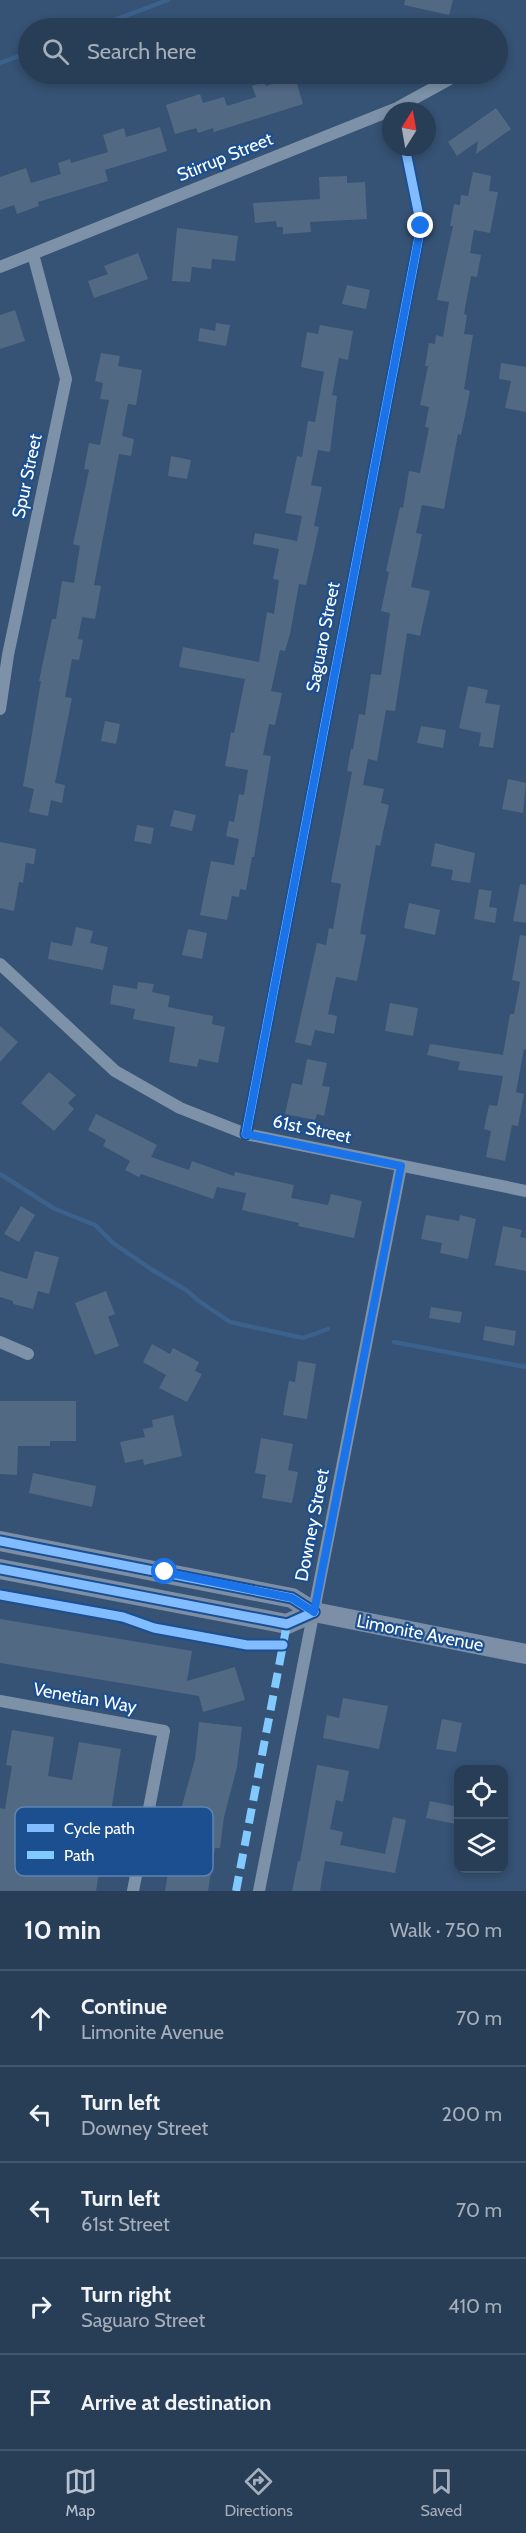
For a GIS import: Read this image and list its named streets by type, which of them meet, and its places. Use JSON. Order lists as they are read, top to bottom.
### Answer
{
  "streets": {
    "main road": ["Limonite Avenue"],
    "street": [
      "Stirrup Street",
      "Spur Street",
      "Saguaro Street",
      "61st Street",
      "Downey Street",
      "Venetian Way"
    ]
  },
  "crossings": [
    ["Stirrup Street", "Spur Street"],
    ["Saguaro Street", "61st Street"],
    ["61st Street", "Downey Street"],
    ["Downey Street", "Limonite Avenue"]
  ],
  "legend": ["Cycle path", "Path"],
  "north": "top",
  "page": {
    "search": "Search here",
    "heading": ["10 min", "Walk · 750 m"],
    "list": [
      ["Continue", "Limonite Avenue", "70 m"],
      ["Turn left", "Downey Street", "200 m"],
      ["Turn left", "61st Street", "70 m"],
      ["Turn right", "Saguaro Street", "410 m"],
      "Arrive at destination"
    ],
    "nav": ["Map", "Directions", "Saved"]
  }
}
